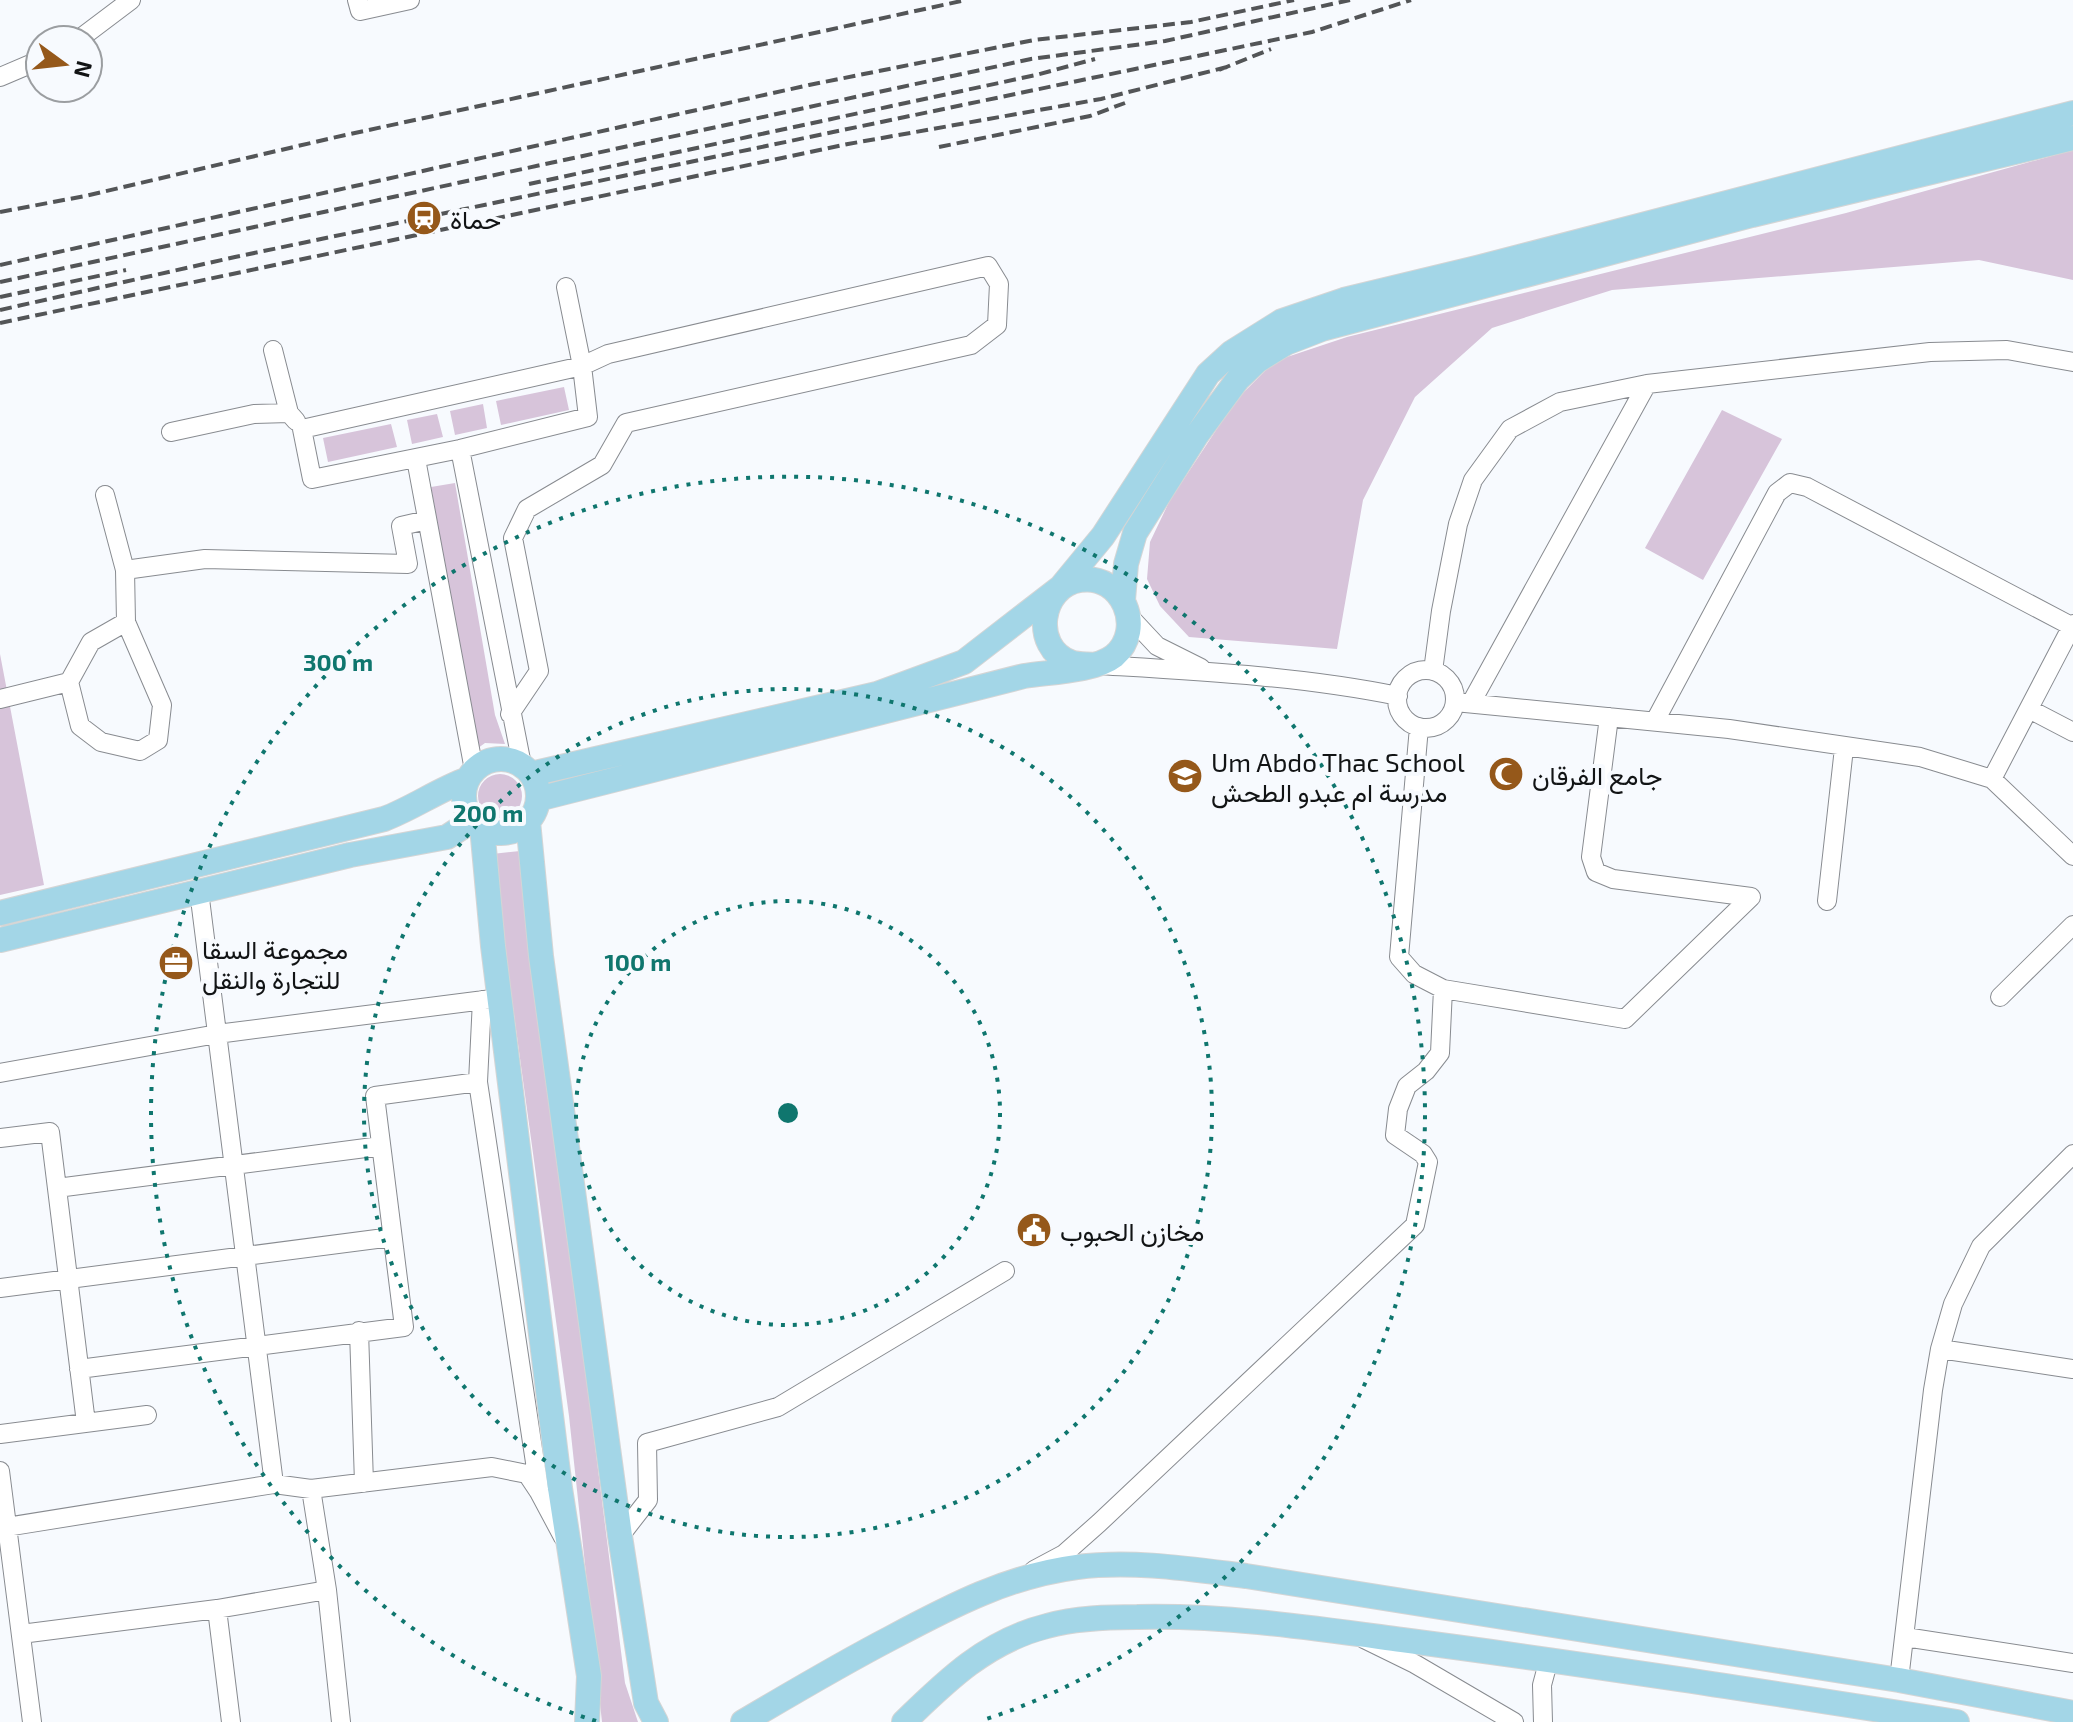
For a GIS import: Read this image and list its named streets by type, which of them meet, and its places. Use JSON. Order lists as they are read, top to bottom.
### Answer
{
  "places": {
    "station": ["حماة"],
    "mosque": ["جامع الفرقان"],
    "school or university": ["Um Abdo Thac School مدرسة ام عبدو الطحش"],
    "office": ["مجموعة السقا للتجارة والنقل"],
    "public building": ["مخازن الحبوب"]
  },
  "north": "right",
  "rings": ["300 m", "200 m", "100 m"]
}
